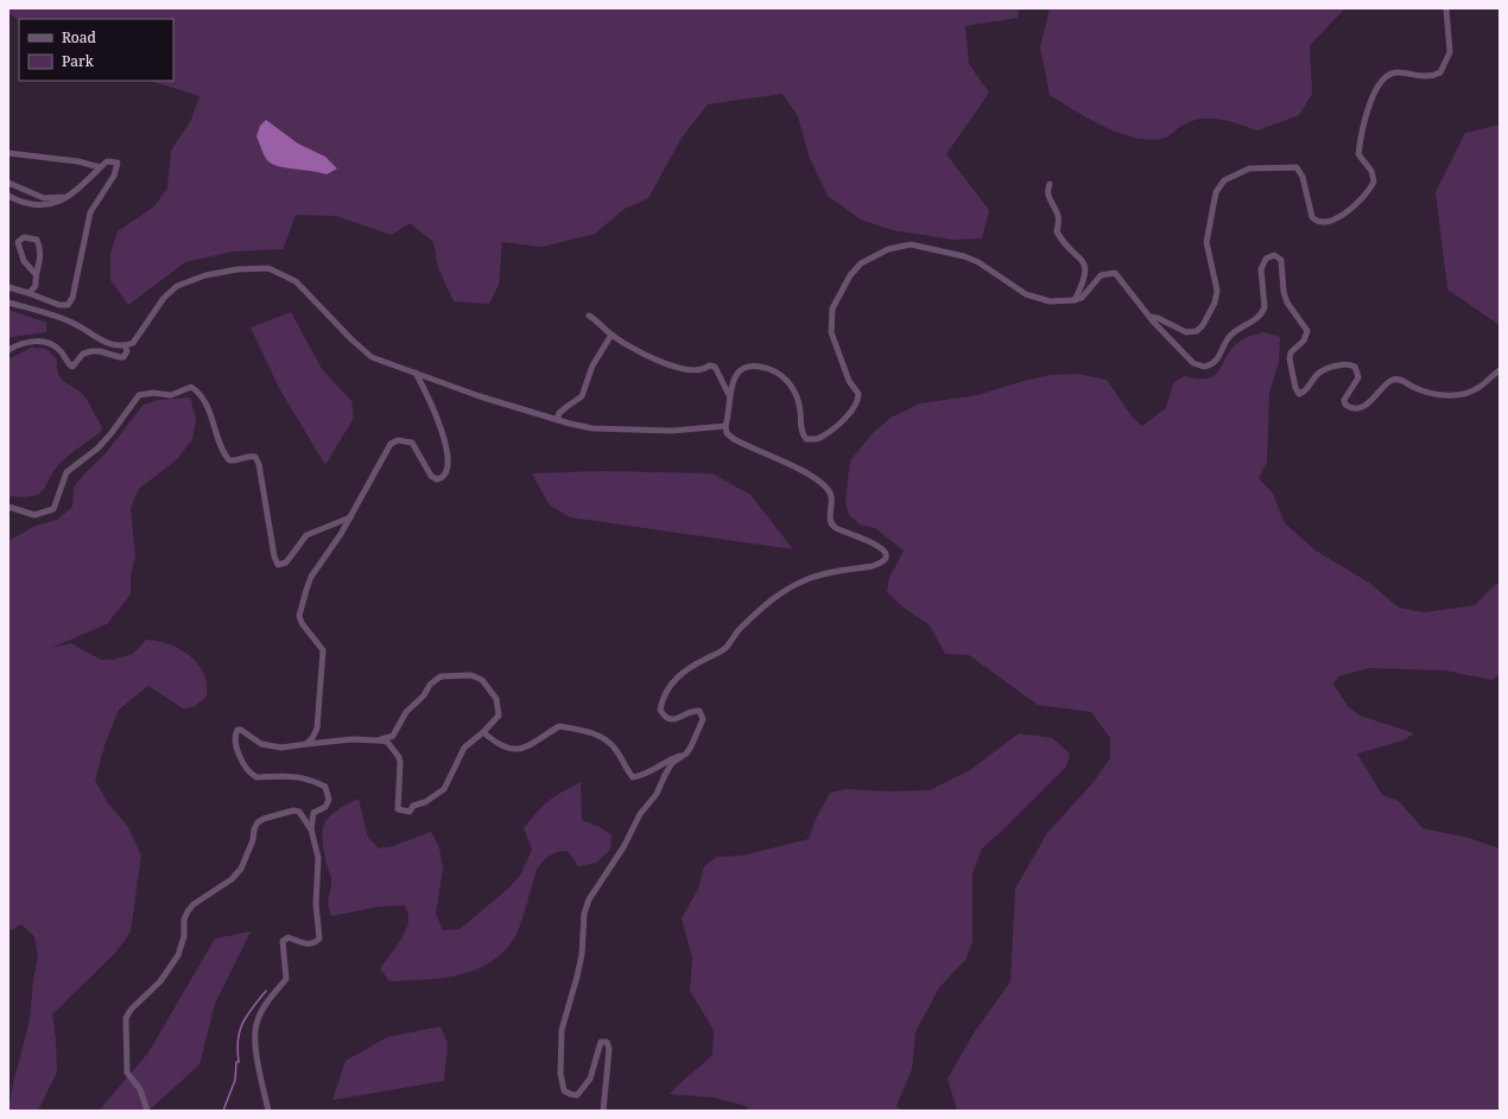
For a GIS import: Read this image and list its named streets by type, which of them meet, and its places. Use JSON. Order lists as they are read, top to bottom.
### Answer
{
  "legend": ["Road", "Park"]
}
